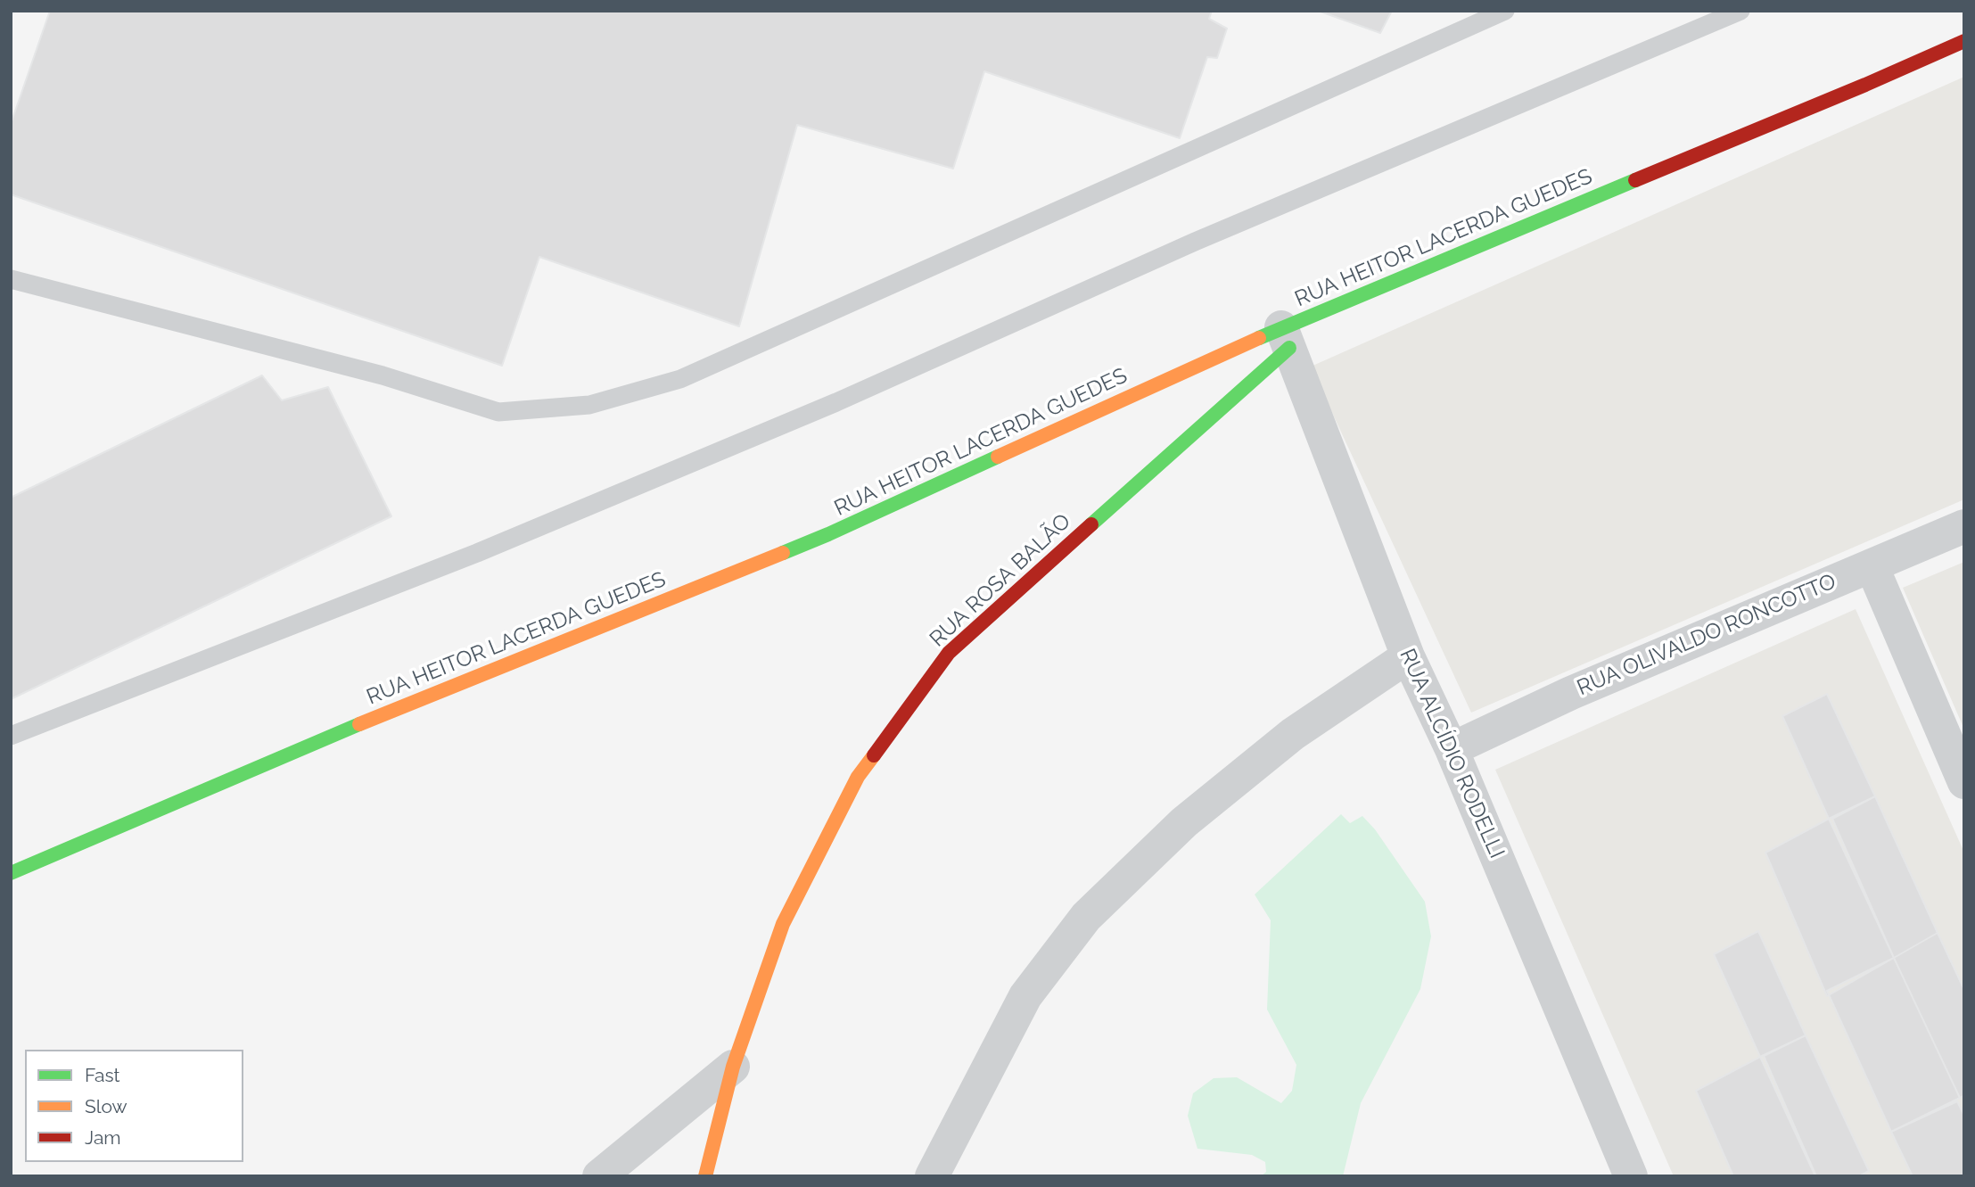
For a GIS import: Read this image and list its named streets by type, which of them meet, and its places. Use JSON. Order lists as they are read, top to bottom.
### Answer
{
  "streets": {
    "street": [
      "RUA HEITOR LACERDA GUEDES",
      "RUA ROSA BALÃO",
      "RUA OLIVALDO RONCOTTO",
      "RUA ALCÍDIO RODELLI"
    ]
  },
  "crossings": [
    ["RUA HEITOR LACERDA GUEDES", "RUA ROSA BALÃO"],
    ["RUA HEITOR LACERDA GUEDES", "RUA ALCÍDIO RODELLI"],
    ["RUA ROSA BALÃO", "RUA ALCÍDIO RODELLI"],
    ["RUA OLIVALDO RONCOTTO", "RUA ALCÍDIO RODELLI"]
  ],
  "legend": ["Fast", "Slow", "Jam"]
}
